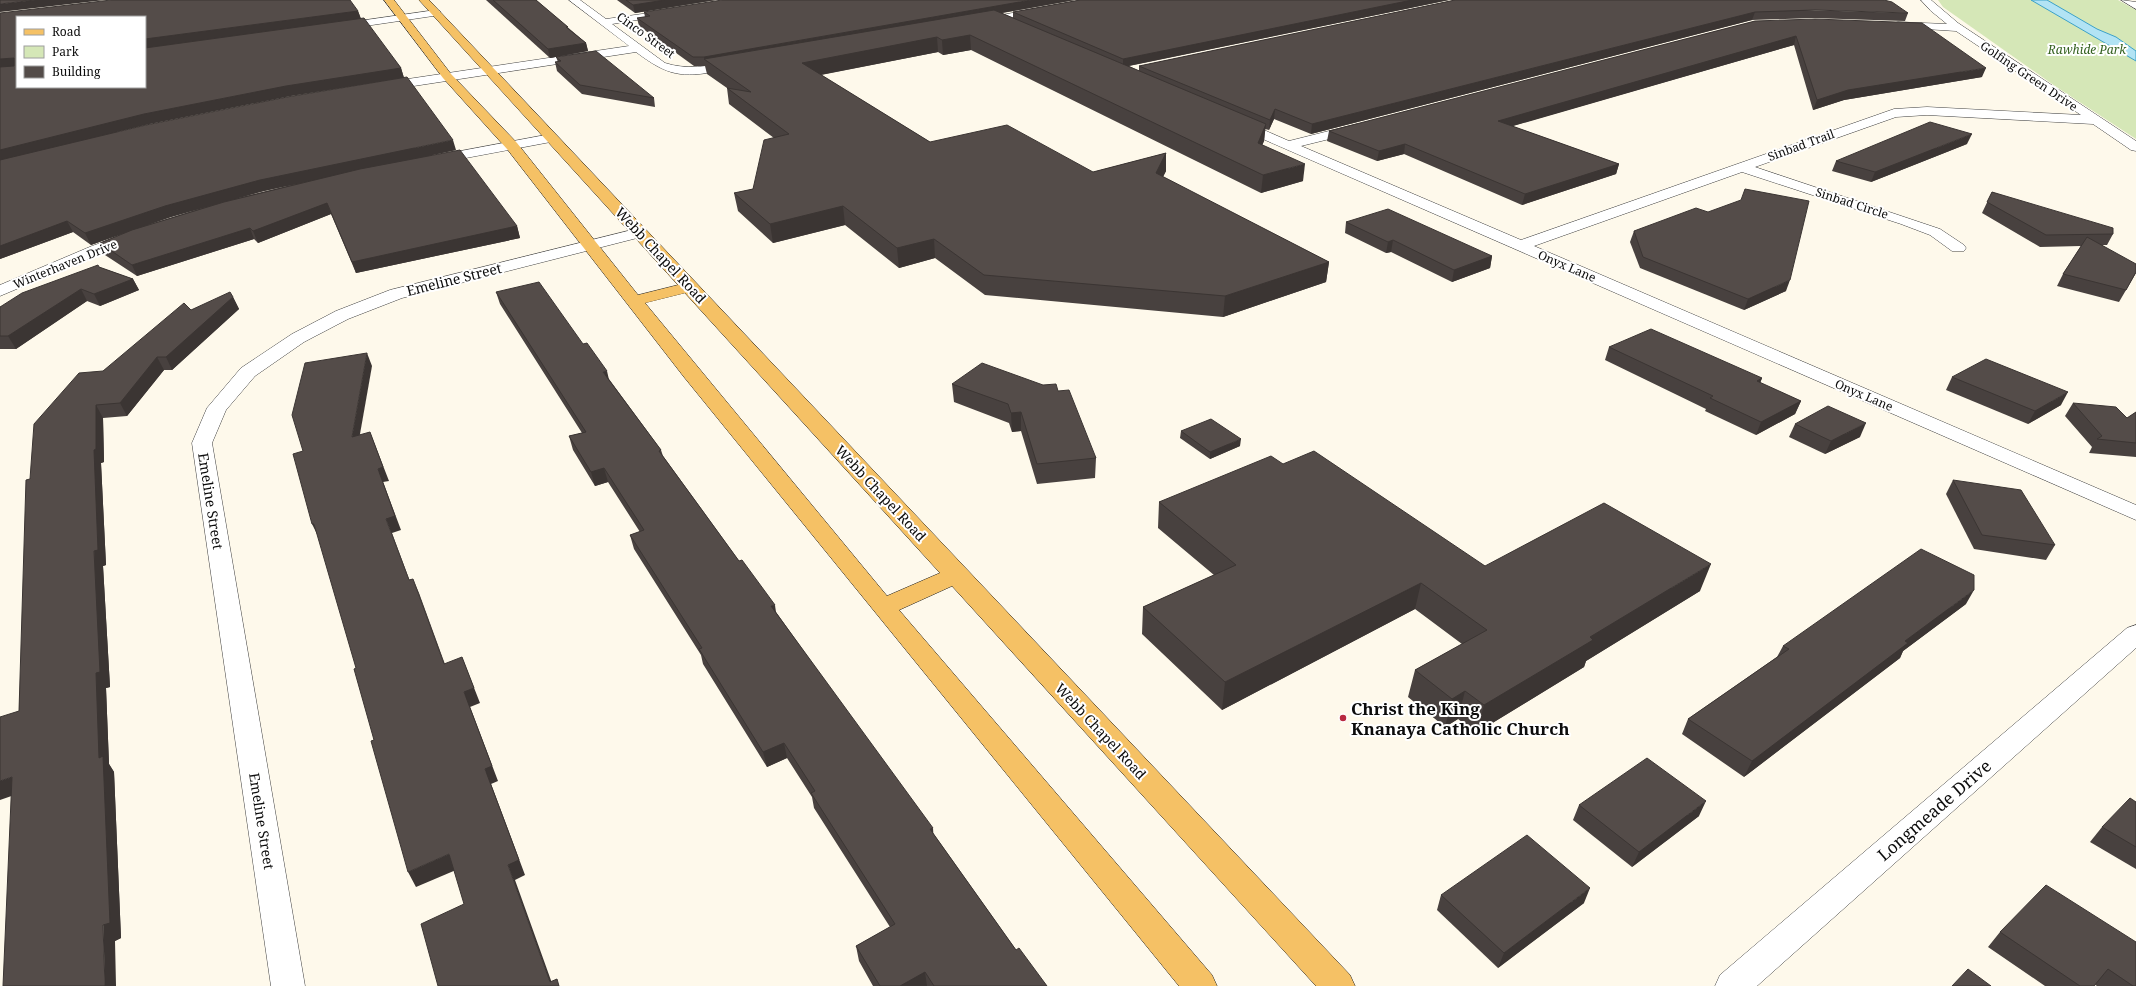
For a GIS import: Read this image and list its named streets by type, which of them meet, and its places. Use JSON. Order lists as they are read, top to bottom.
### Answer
{
  "streets": {
    "main road": ["Webb Chapel Road"],
    "street": [
      "Cinco Street",
      "Golfing Green Drive",
      "Sinbad Trail",
      "Sinbad Circle",
      "Winterhaven Drive",
      "Onyx Lane",
      "Emeline Street",
      "Longmeade Drive"
    ]
  },
  "crossings": [
    ["Golfing Green Drive", "Sinbad Trail"],
    ["Sinbad Trail", "Sinbad Circle"],
    ["Sinbad Trail", "Onyx Lane"],
    ["Webb Chapel Road", "Emeline Street"]
  ],
  "parks": ["Rawhide Park"],
  "places": ["Christ the King Knanaya Catholic Church"],
  "legend": ["Road", "Park", "Building"]
}
